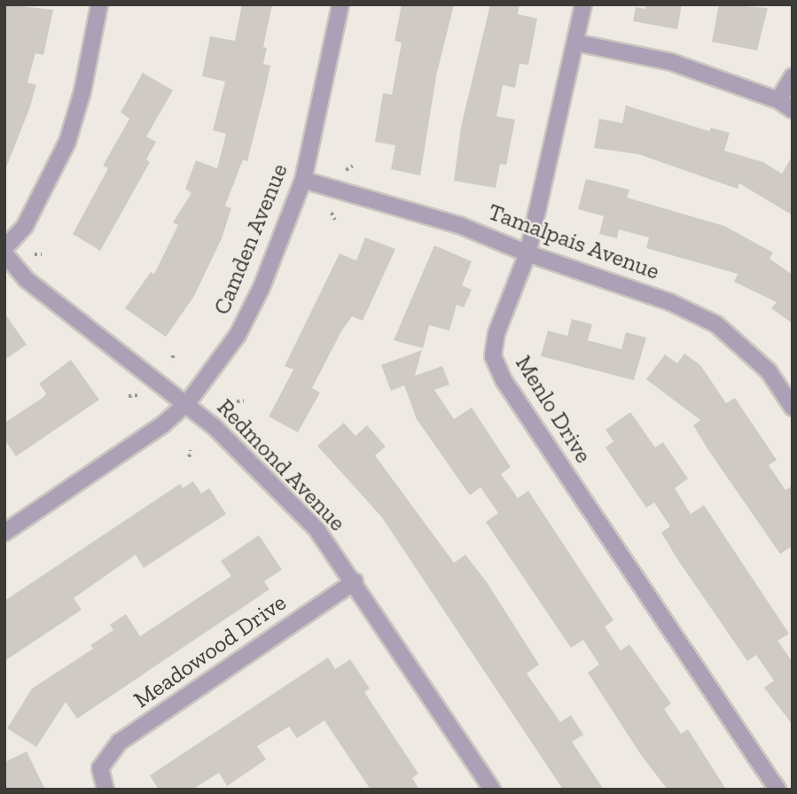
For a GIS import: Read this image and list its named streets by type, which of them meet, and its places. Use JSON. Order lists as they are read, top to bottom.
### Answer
{
  "streets": {
    "street": [
      "Camden Avenue",
      "Tamalpais Avenue",
      "Menlo Drive",
      "Redmond Avenue",
      "Meadowood Drive"
    ]
  },
  "crossings": [
    ["Camden Avenue", "Tamalpais Avenue"],
    ["Camden Avenue", "Redmond Avenue"],
    ["Tamalpais Avenue", "Menlo Drive"],
    ["Redmond Avenue", "Meadowood Drive"]
  ]
}
